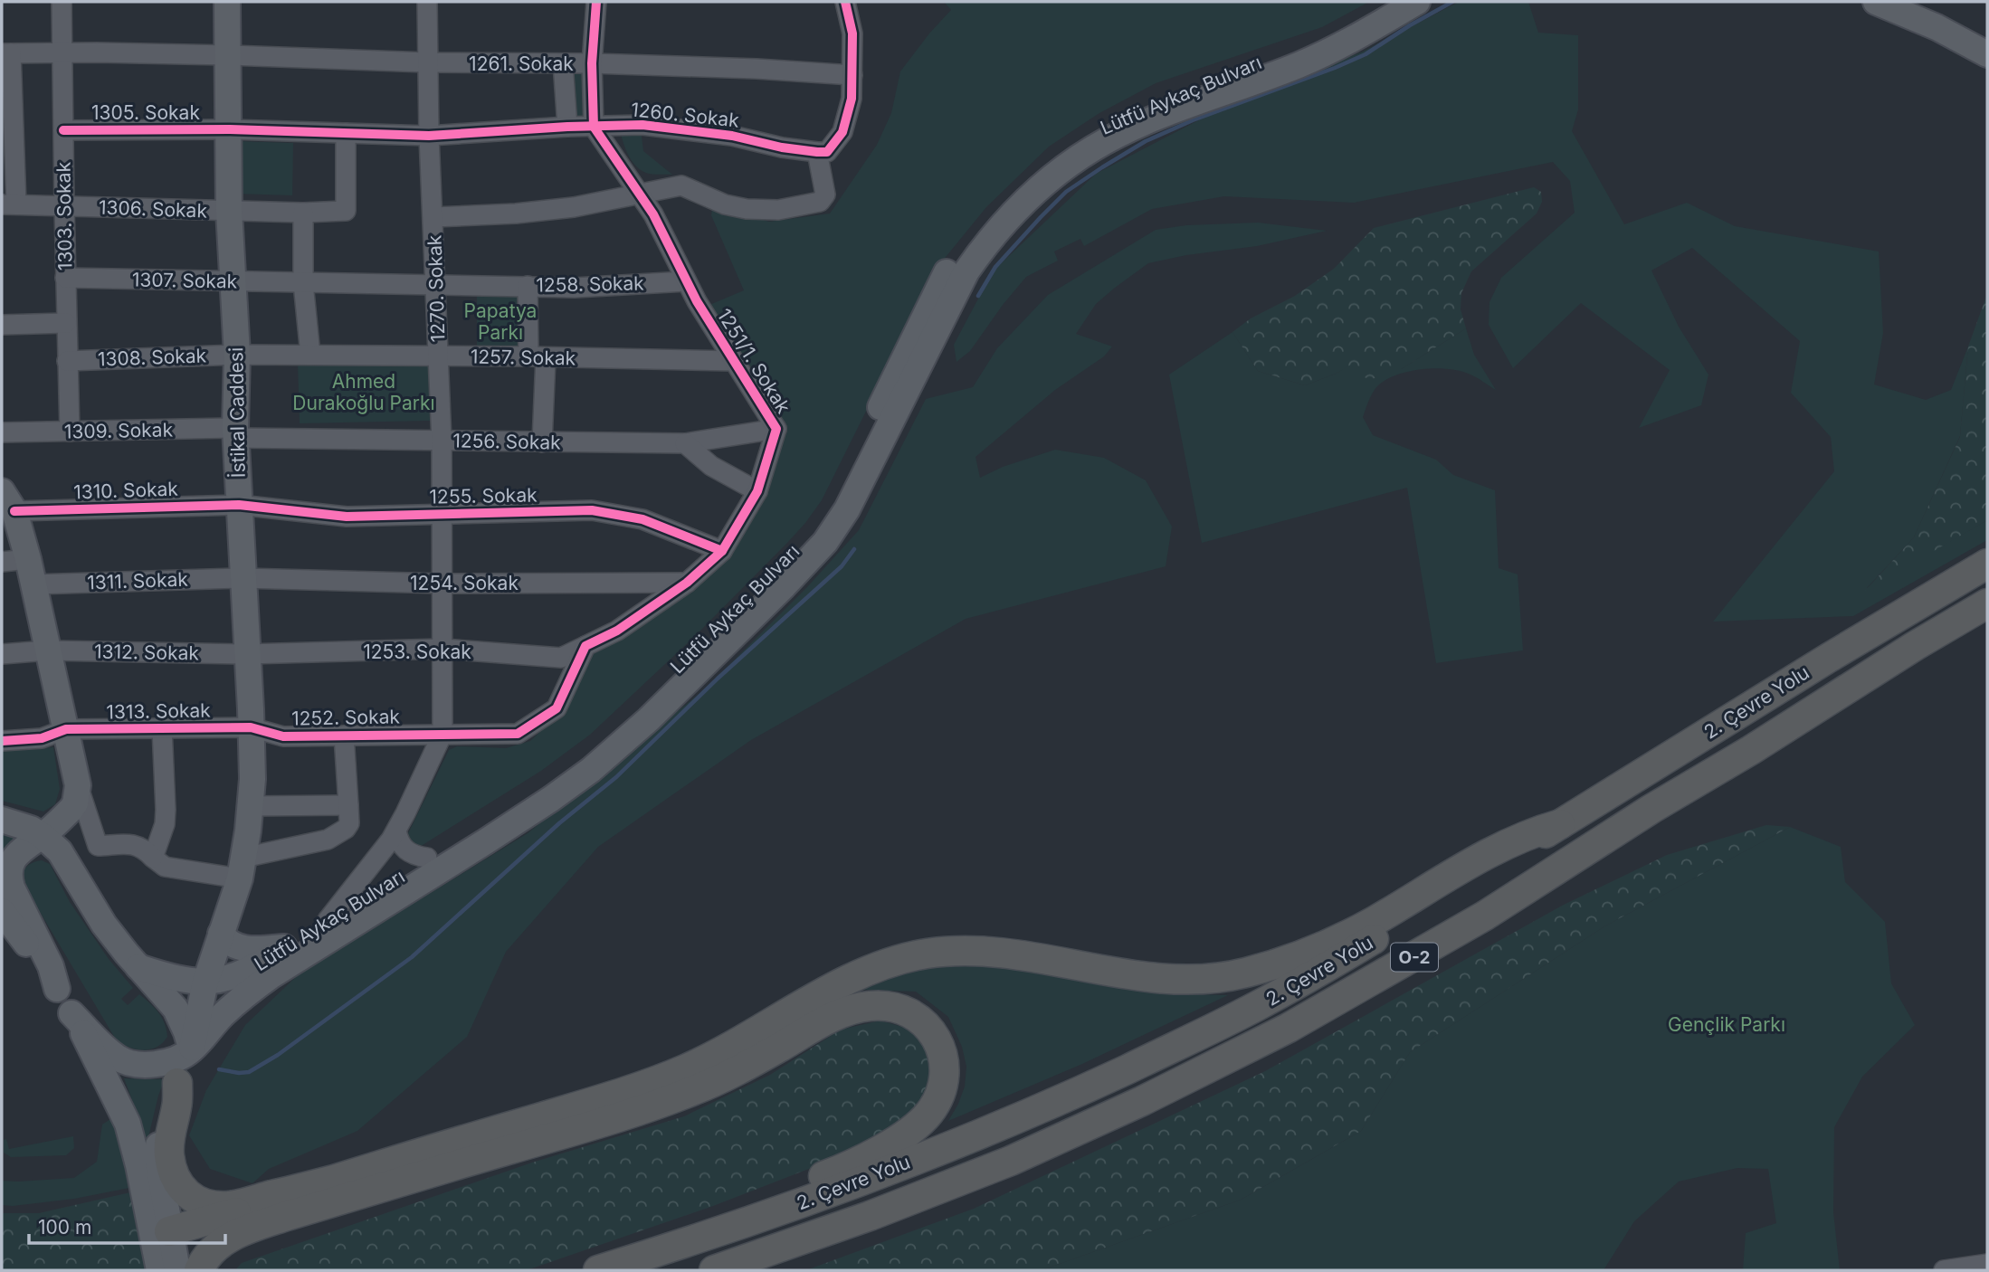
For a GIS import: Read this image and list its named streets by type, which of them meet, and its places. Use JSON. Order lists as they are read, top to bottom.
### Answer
{
  "streets": {
    "highway": ["2. Çevre Yolu", "O-2"],
    "main road": ["Lütfü Aykaç Bulvarı", "İstikal Caddesi"],
    "street": [
      "1261. Sokak",
      "1305. Sokak",
      "1260. Sokak",
      "1306. Sokak",
      "1303. Sokak",
      "1307. Sokak",
      "1258. Sokak",
      "1270. Sokak",
      "1308. Sokak",
      "1257. Sokak",
      "1251/1. Sokak",
      "1309. Sokak",
      "1256. Sokak",
      "1310. Sokak",
      "1255. Sokak",
      "1311. Sokak",
      "1254. Sokak",
      "1253. Sokak",
      "1312. Sokak",
      "1313. Sokak",
      "1252. Sokak"
    ]
  },
  "crossings": [
    ["1261. Sokak", "1303. Sokak"],
    ["1261. Sokak", "1270. Sokak"],
    ["1261. Sokak", "İstikal Caddesi"],
    ["Lütfü Aykaç Bulvarı", "1270. Sokak"],
    ["Lütfü Aykaç Bulvarı", "İstikal Caddesi"],
    ["1305. Sokak", "1260. Sokak"],
    ["1305. Sokak", "1303. Sokak"],
    ["1305. Sokak", "İstikal Caddesi"],
    ["1260. Sokak", "1306. Sokak"],
    ["1260. Sokak", "1270. Sokak"],
    ["1260. Sokak", "1251/1. Sokak"],
    ["1260. Sokak", "İstikal Caddesi"],
    ["1306. Sokak", "1303. Sokak"],
    ["1306. Sokak", "İstikal Caddesi"],
    ["1303. Sokak", "1307. Sokak"],
    ["1303. Sokak", "1308. Sokak"],
    ["1303. Sokak", "1309. Sokak"],
    ["1307. Sokak", "1258. Sokak"],
    ["1307. Sokak", "İstikal Caddesi"],
    ["1258. Sokak", "1270. Sokak"],
    ["1258. Sokak", "1251/1. Sokak"],
    ["1270. Sokak", "1257. Sokak"],
    ["1270. Sokak", "1256. Sokak"],
    ["1270. Sokak", "1255. Sokak"],
    ["1270. Sokak", "1254. Sokak"],
    ["1270. Sokak", "1253. Sokak"],
    ["1270. Sokak", "1252. Sokak"],
    ["1308. Sokak", "1257. Sokak"],
    ["1308. Sokak", "İstikal Caddesi"],
    ["1257. Sokak", "1251/1. Sokak"],
    ["1257. Sokak", "İstikal Caddesi"],
    ["1251/1. Sokak", "1256. Sokak"],
    ["1251/1. Sokak", "1255. Sokak"],
    ["1251/1. Sokak", "1254. Sokak"],
    ["1251/1. Sokak", "1253. Sokak"],
    ["İstikal Caddesi", "1309. Sokak"],
    ["İstikal Caddesi", "1256. Sokak"],
    ["İstikal Caddesi", "1310. Sokak"],
    ["İstikal Caddesi", "1255. Sokak"],
    ["İstikal Caddesi", "1311. Sokak"],
    ["İstikal Caddesi", "1254. Sokak"],
    ["İstikal Caddesi", "1253. Sokak"],
    ["İstikal Caddesi", "1312. Sokak"],
    ["İstikal Caddesi", "1313. Sokak"],
    ["İstikal Caddesi", "1252. Sokak"],
    ["1309. Sokak", "1256. Sokak"],
    ["1310. Sokak", "1255. Sokak"],
    ["1311. Sokak", "1254. Sokak"],
    ["1253. Sokak", "1312. Sokak"],
    ["1313. Sokak", "1252. Sokak"]
  ],
  "parks": ["Papatya Parkı", "Ahmed Durakoğlu Parkı", "Gençlik Parkı"],
  "scale_bar": "100 m"
}
